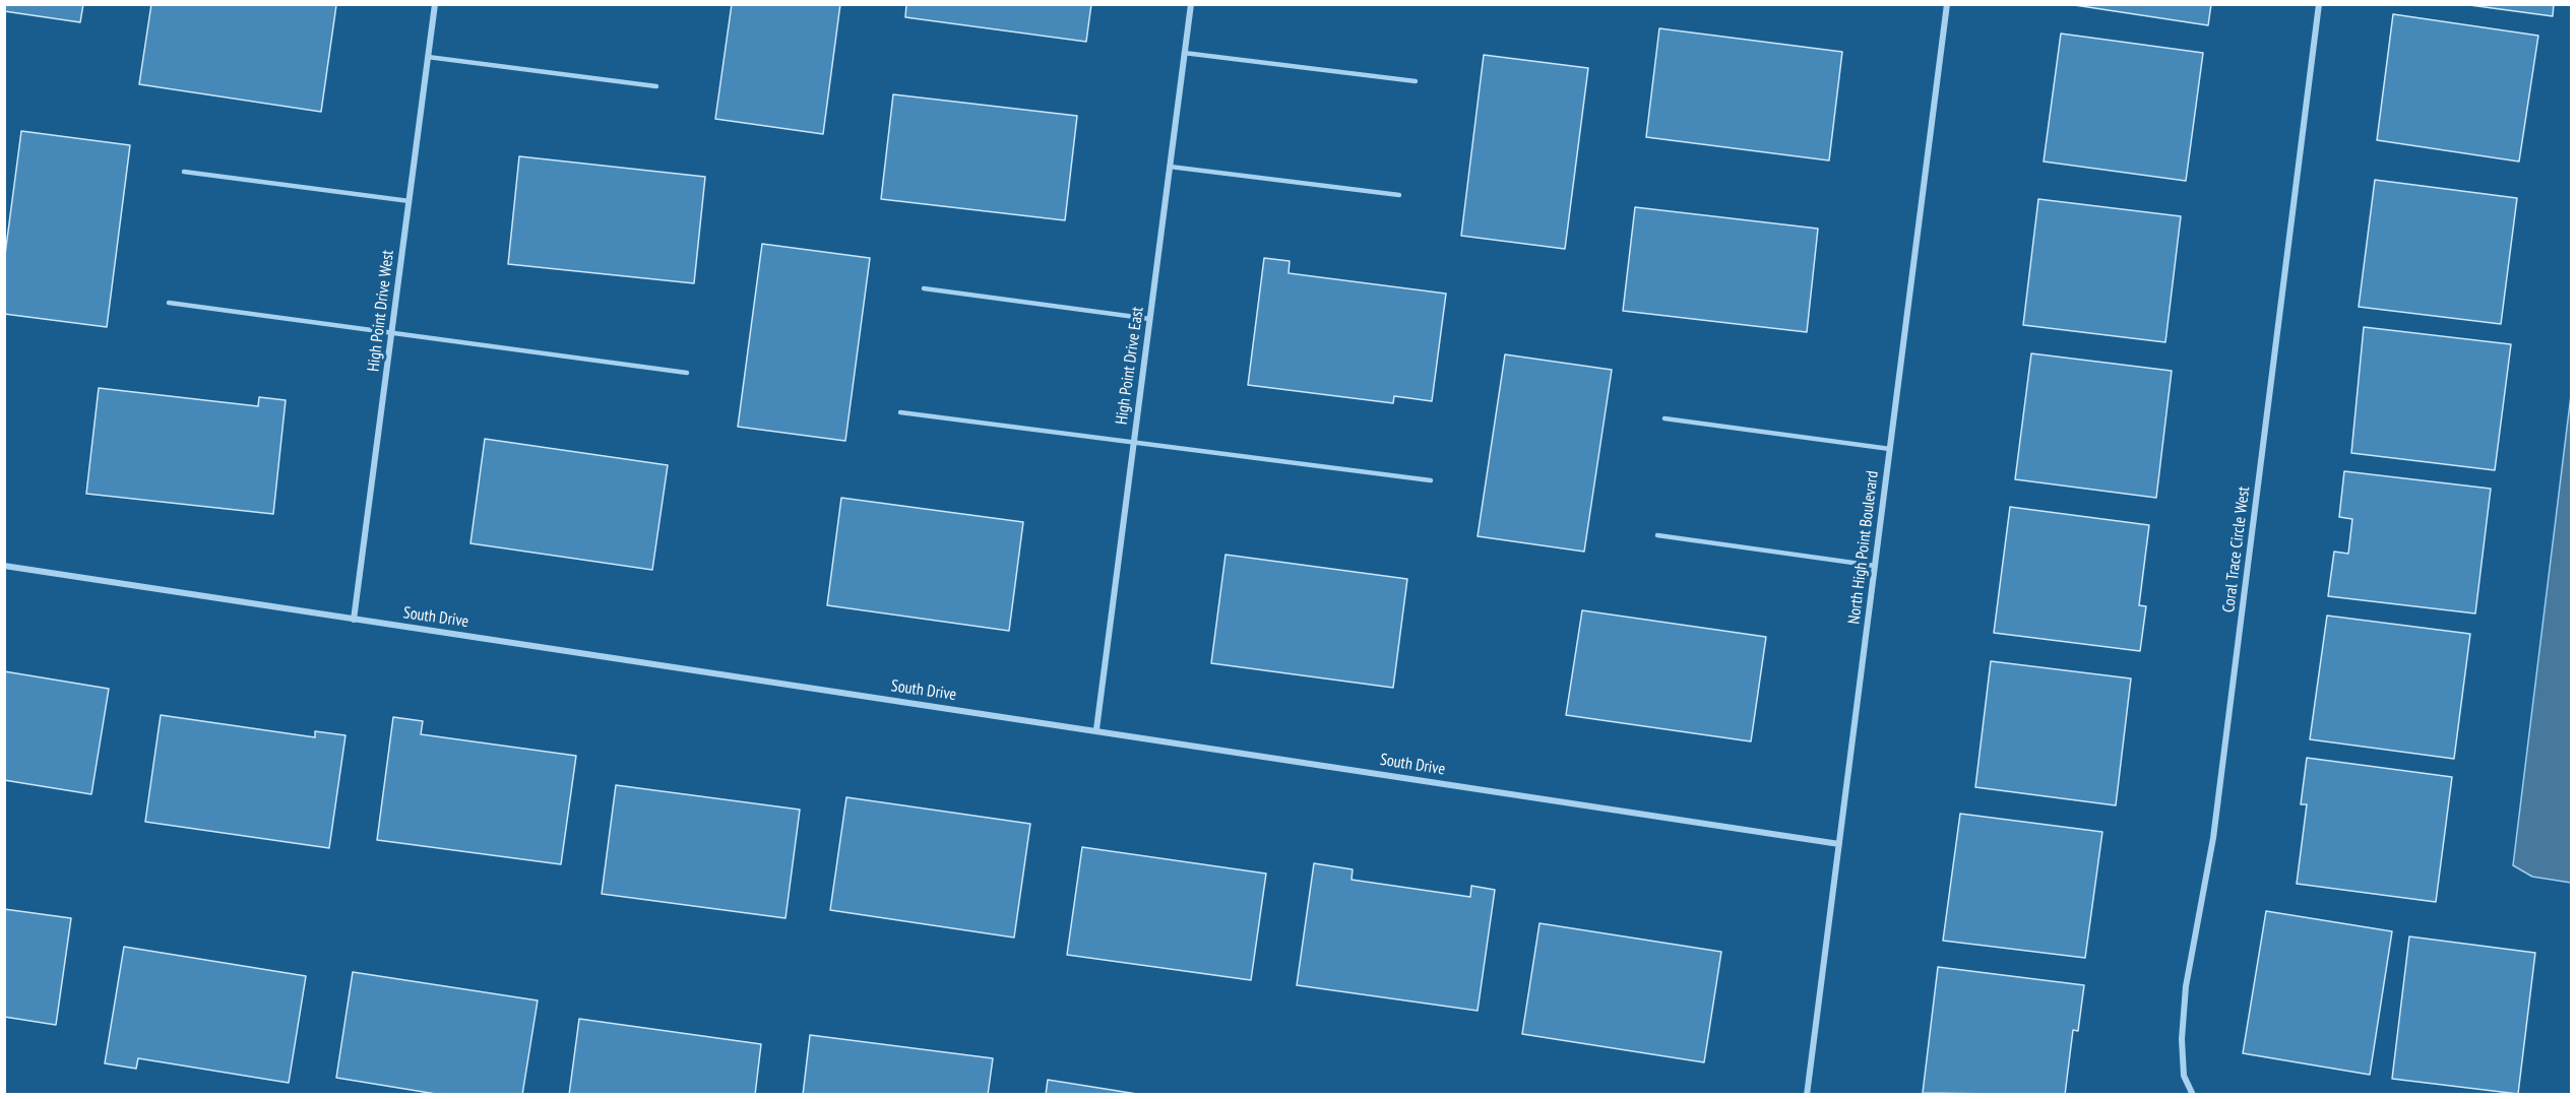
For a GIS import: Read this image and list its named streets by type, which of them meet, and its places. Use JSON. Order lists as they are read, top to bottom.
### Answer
{
  "streets": {
    "street": [
      "High Point Drive West",
      "High Point Drive East",
      "North High Point Boulevard",
      "Coral Trace Circle West",
      "South Drive"
    ]
  },
  "crossings": [
    ["High Point Drive West", "South Drive"],
    ["High Point Drive East", "South Drive"],
    ["North High Point Boulevard", "South Drive"]
  ]
}
